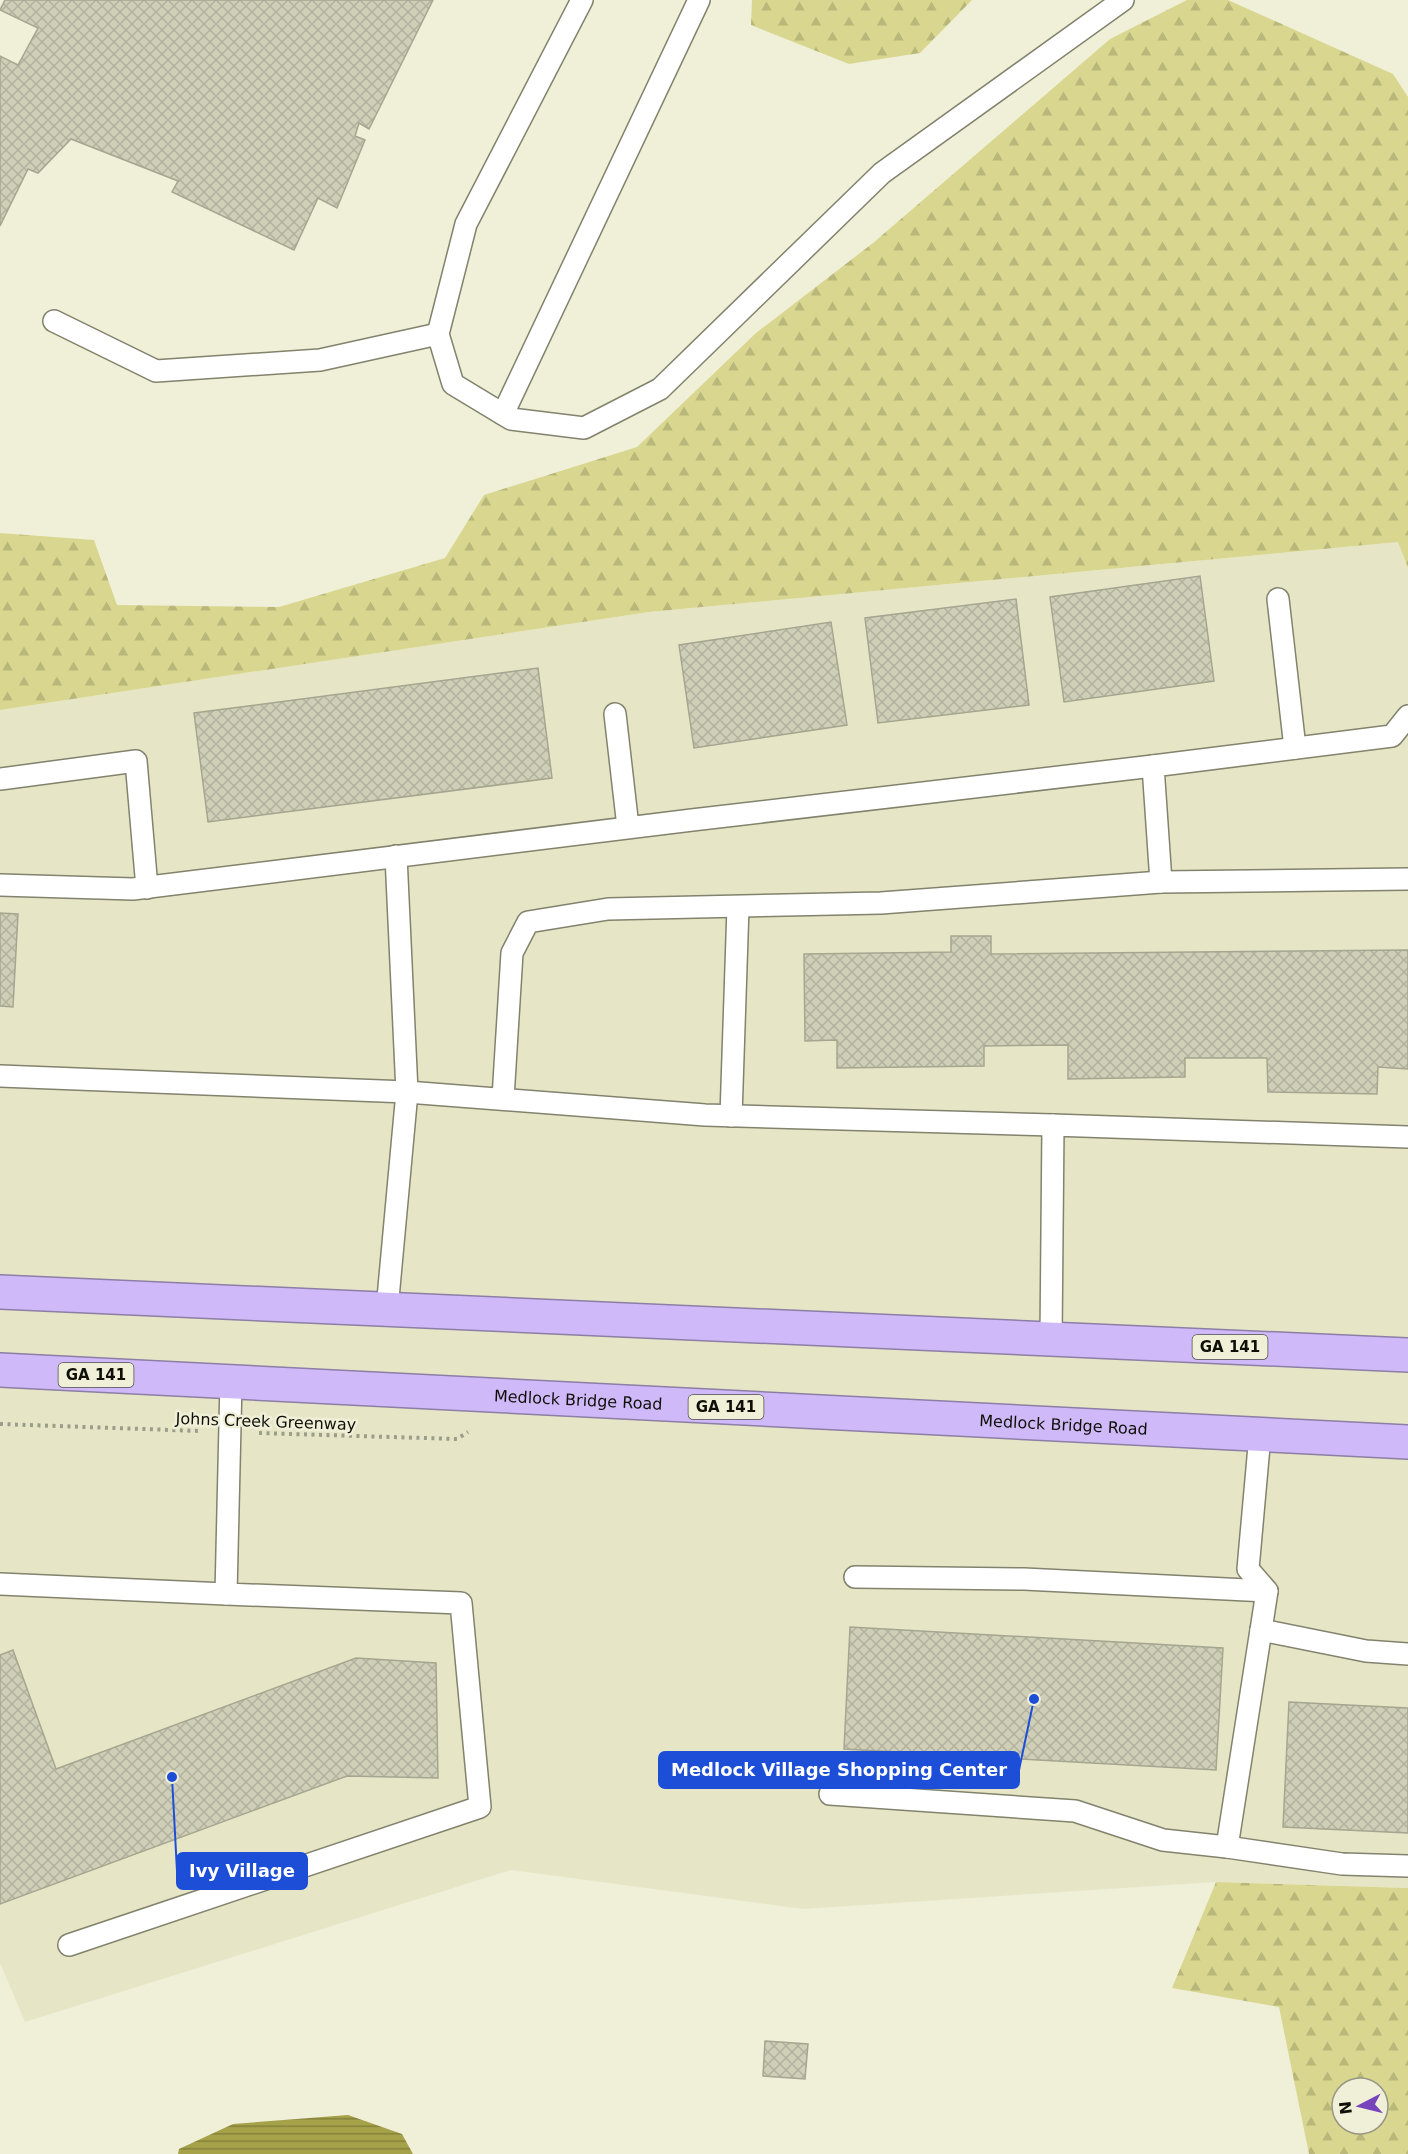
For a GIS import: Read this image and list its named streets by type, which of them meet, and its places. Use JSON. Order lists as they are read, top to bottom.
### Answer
{
  "streets": {
    "highway": ["GA 141", "Medlock Bridge Road"],
    "path": ["Johns Creek Greenway"]
  },
  "crossings": [
    ["Medlock Bridge Road", "Johns Creek Greenway"]
  ],
  "places": ["Medlock Village Shopping Center", "Ivy Village"],
  "north": "left"
}
